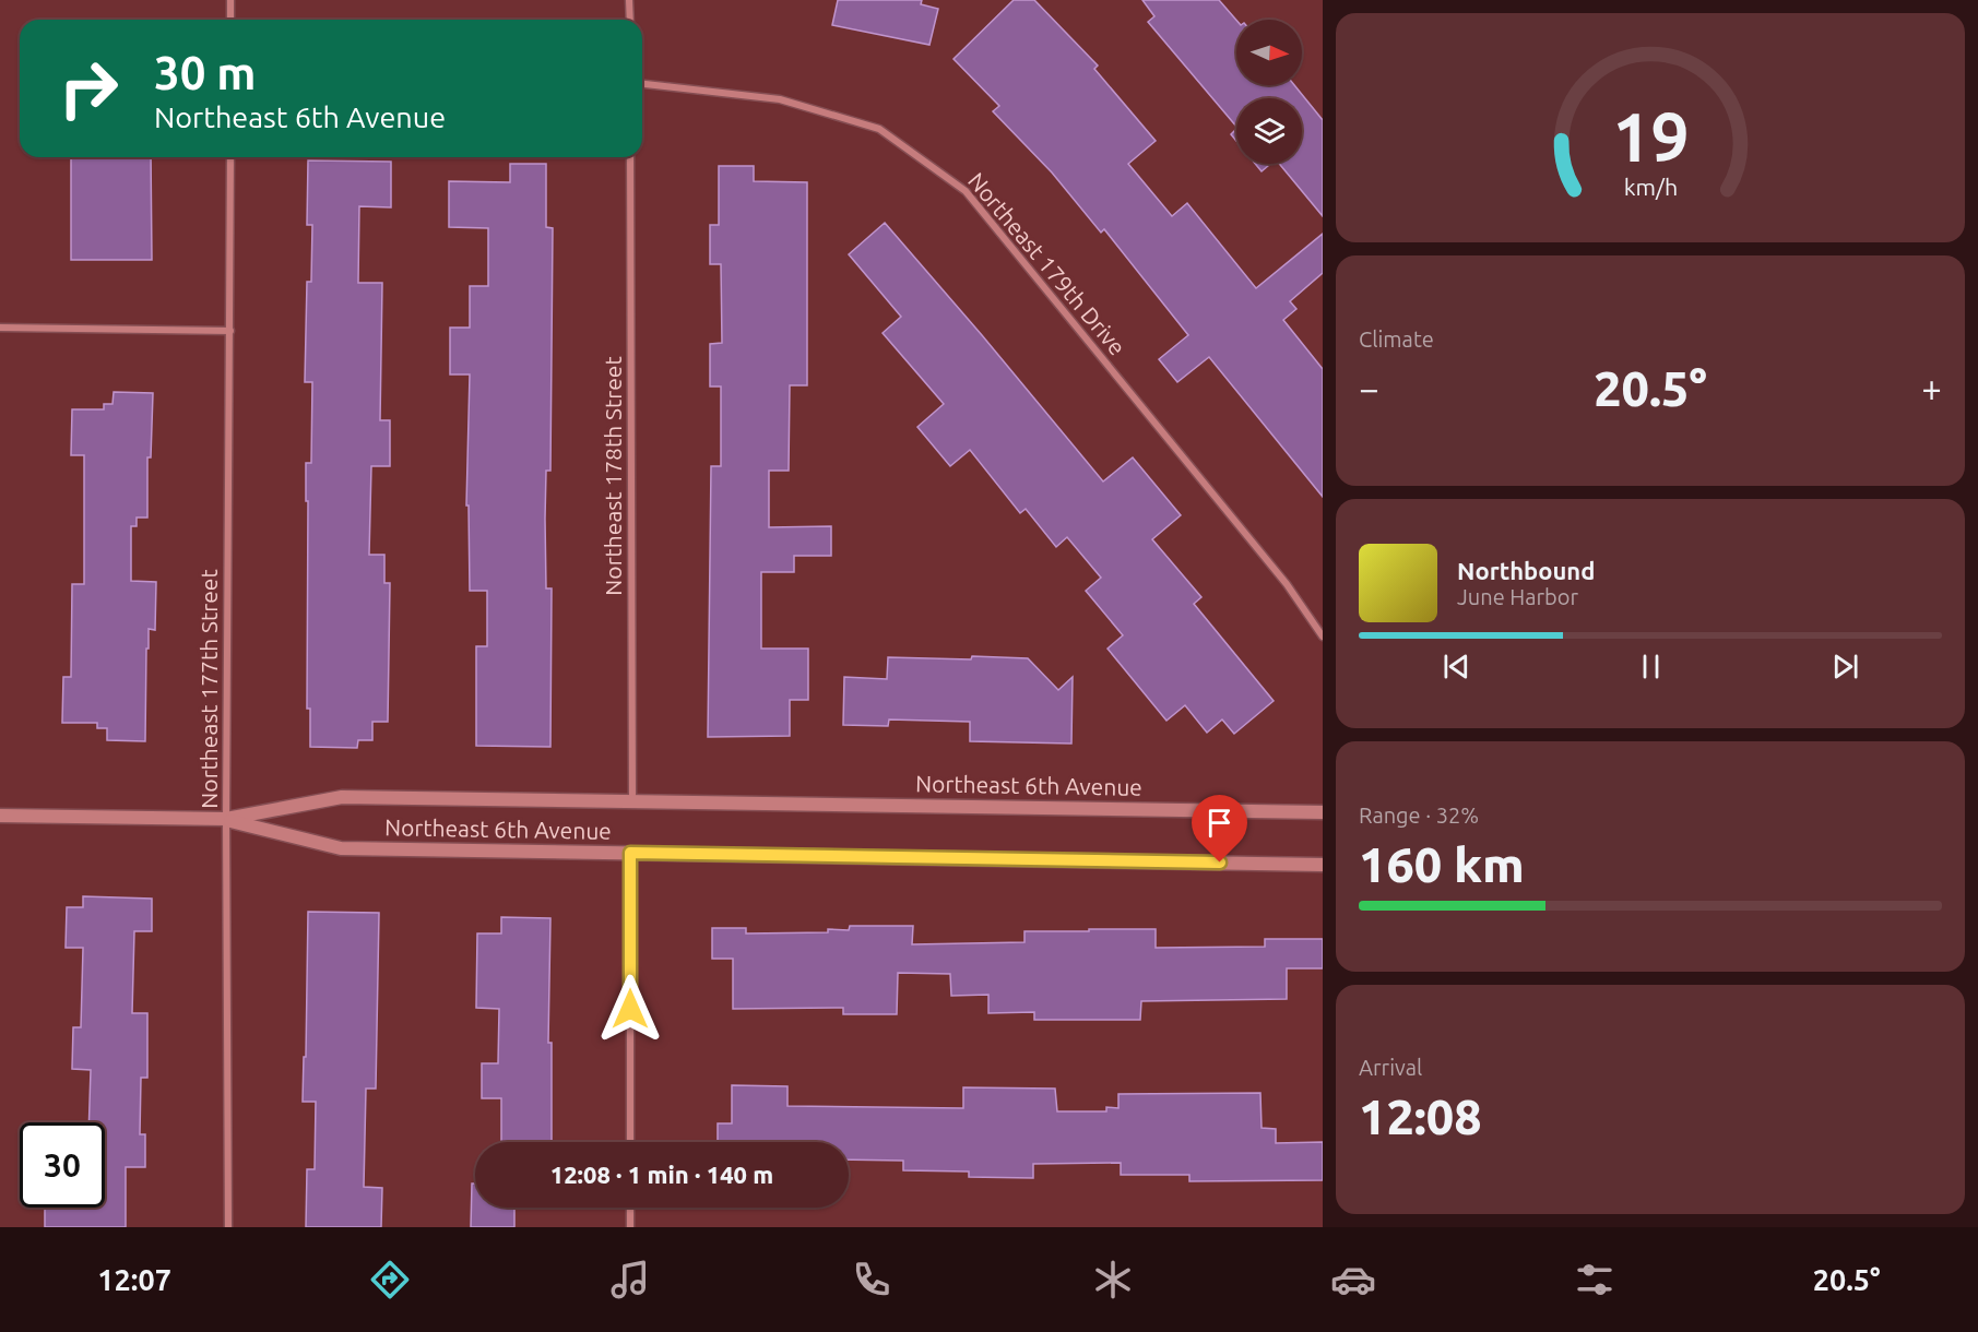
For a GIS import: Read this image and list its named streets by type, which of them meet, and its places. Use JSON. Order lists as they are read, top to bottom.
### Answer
{
  "streets": {
    "main road": ["Northeast 6th Avenue"],
    "street": ["Northeast 179th Drive", "Northeast 178th Street", "Northeast 177th Street"]
  },
  "crossings": [
    ["Northeast 178th Street", "Northeast 6th Avenue"],
    ["Northeast 177th Street", "Northeast 6th Avenue"]
  ],
  "north": "right",
  "page": {
    "turn": ["30 m", "Northeast 6th Avenue"],
    "tile": [
      "Climate",
      ["Range · 32%", "160 km"],
      ["Arrival", "12:08"]
    ],
    "heat": ["−", "20.5°", "+"],
    "song": ["Northbound", "June Harbor"],
    "limit": "30",
    "trip": "12:08 · 1 min · 140 m",
    "tabs": ["12:07", "20.5°"],
    "gauge": ["19", "km/h"]
  }
}
